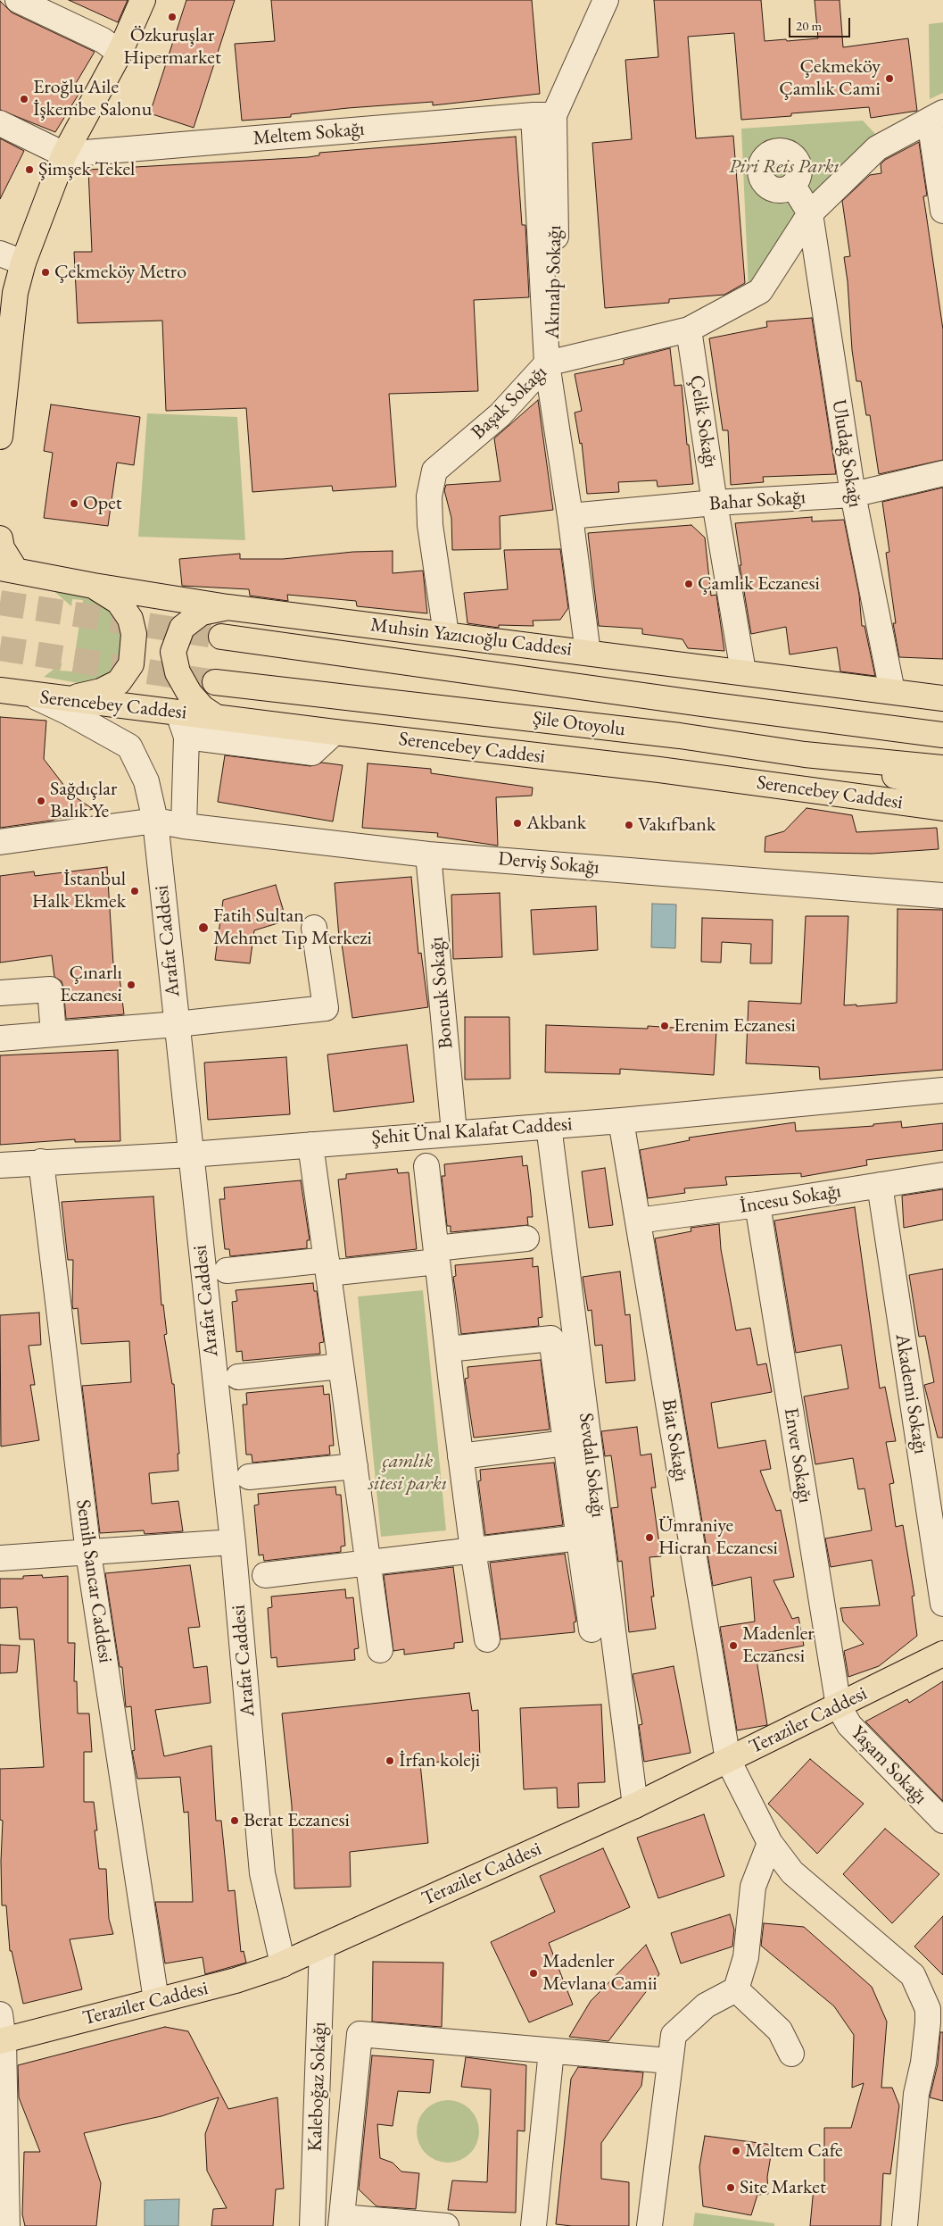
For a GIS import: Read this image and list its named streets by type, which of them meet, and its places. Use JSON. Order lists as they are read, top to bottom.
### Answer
{
  "streets": {
    "main road": [
      "Muhsin Yazıcıoğlu Caddesi",
      "Serencebey Caddesi",
      "Şile Otoyolu",
      "Teraziler Caddesi"
    ],
    "street": [
      "Meltem Sokağı",
      "Akınalp Sokağı",
      "Başak Sokağı",
      "Çelik Sokağı",
      "Uludağ Sokağı",
      "Bahar Sokağı",
      "Derviş Sokağı",
      "Arafat Caddesi",
      "Boncuk Sokağı",
      "Şehit Ünal Kalafat Caddesi",
      "İncesu Sokağı",
      "Akademi Sokağı",
      "Biat Sokağı",
      "Enver Sokağı",
      "Sevdalı Sokağı",
      "Semih Sancar Caddesi",
      "Yaşam Sokağı",
      "Kaleboğaz Sokağı"
    ]
  },
  "crossings": [
    ["Meltem Sokağı", "Akınalp Sokağı"],
    ["Akınalp Sokağı", "Başak Sokağı"],
    ["Akınalp Sokağı", "Bahar Sokağı"],
    ["Akınalp Sokağı", "Muhsin Yazıcıoğlu Caddesi"],
    ["Başak Sokağı", "Çelik Sokağı"],
    ["Başak Sokağı", "Uludağ Sokağı"],
    ["Başak Sokağı", "Muhsin Yazıcıoğlu Caddesi"],
    ["Çelik Sokağı", "Bahar Sokağı"],
    ["Çelik Sokağı", "Muhsin Yazıcıoğlu Caddesi"],
    ["Uludağ Sokağı", "Bahar Sokağı"],
    ["Uludağ Sokağı", "Muhsin Yazıcıoğlu Caddesi"],
    ["Serencebey Caddesi", "Arafat Caddesi"],
    ["Derviş Sokağı", "Arafat Caddesi"],
    ["Derviş Sokağı", "Boncuk Sokağı"],
    ["Arafat Caddesi", "Şehit Ünal Kalafat Caddesi"],
    ["Arafat Caddesi", "Teraziler Caddesi"],
    ["Boncuk Sokağı", "Şehit Ünal Kalafat Caddesi"],
    ["Şehit Ünal Kalafat Caddesi", "Biat Sokağı"],
    ["Şehit Ünal Kalafat Caddesi", "Sevdalı Sokağı"],
    ["Şehit Ünal Kalafat Caddesi", "Semih Sancar Caddesi"],
    ["İncesu Sokağı", "Akademi Sokağı"],
    ["İncesu Sokağı", "Biat Sokağı"],
    ["İncesu Sokağı", "Enver Sokağı"],
    ["Biat Sokağı", "Teraziler Caddesi"],
    ["Enver Sokağı", "Teraziler Caddesi"],
    ["Enver Sokağı", "Yaşam Sokağı"],
    ["Sevdalı Sokağı", "Teraziler Caddesi"],
    ["Semih Sancar Caddesi", "Teraziler Caddesi"],
    ["Teraziler Caddesi", "Yaşam Sokağı"],
    ["Teraziler Caddesi", "Kaleboğaz Sokağı"]
  ],
  "parks": ["Piri Reis Parkı", "çamlık sitesi parkı"],
  "places": [
    "Özkuruşlar Hipermarket",
    "Çekmeköy Çamlık Cami",
    "Eroğlu Aile İşkembe Salonu",
    "Şimşek Tekel",
    "Çekmeköy Metro",
    "Opet",
    "Çamlık Eczanesi",
    "Sağdıçlar Balık Ye",
    "Akbank",
    "Vakıfbank",
    "İstanbul Halk Ekmek",
    "Fatih Sultan Mehmet Tıp Merkezi",
    "Çınarlı Eczanesi",
    "Erenim Eczanesi",
    "Ümraniye Hicran Eczanesi",
    "Madenler Eczanesi",
    "İrfan koleji",
    "Berat Eczanesi",
    "Madenler Mevlana Camii",
    "Meltem Cafe",
    "Site Market"
  ],
  "scale_bar": "20 m"
}
